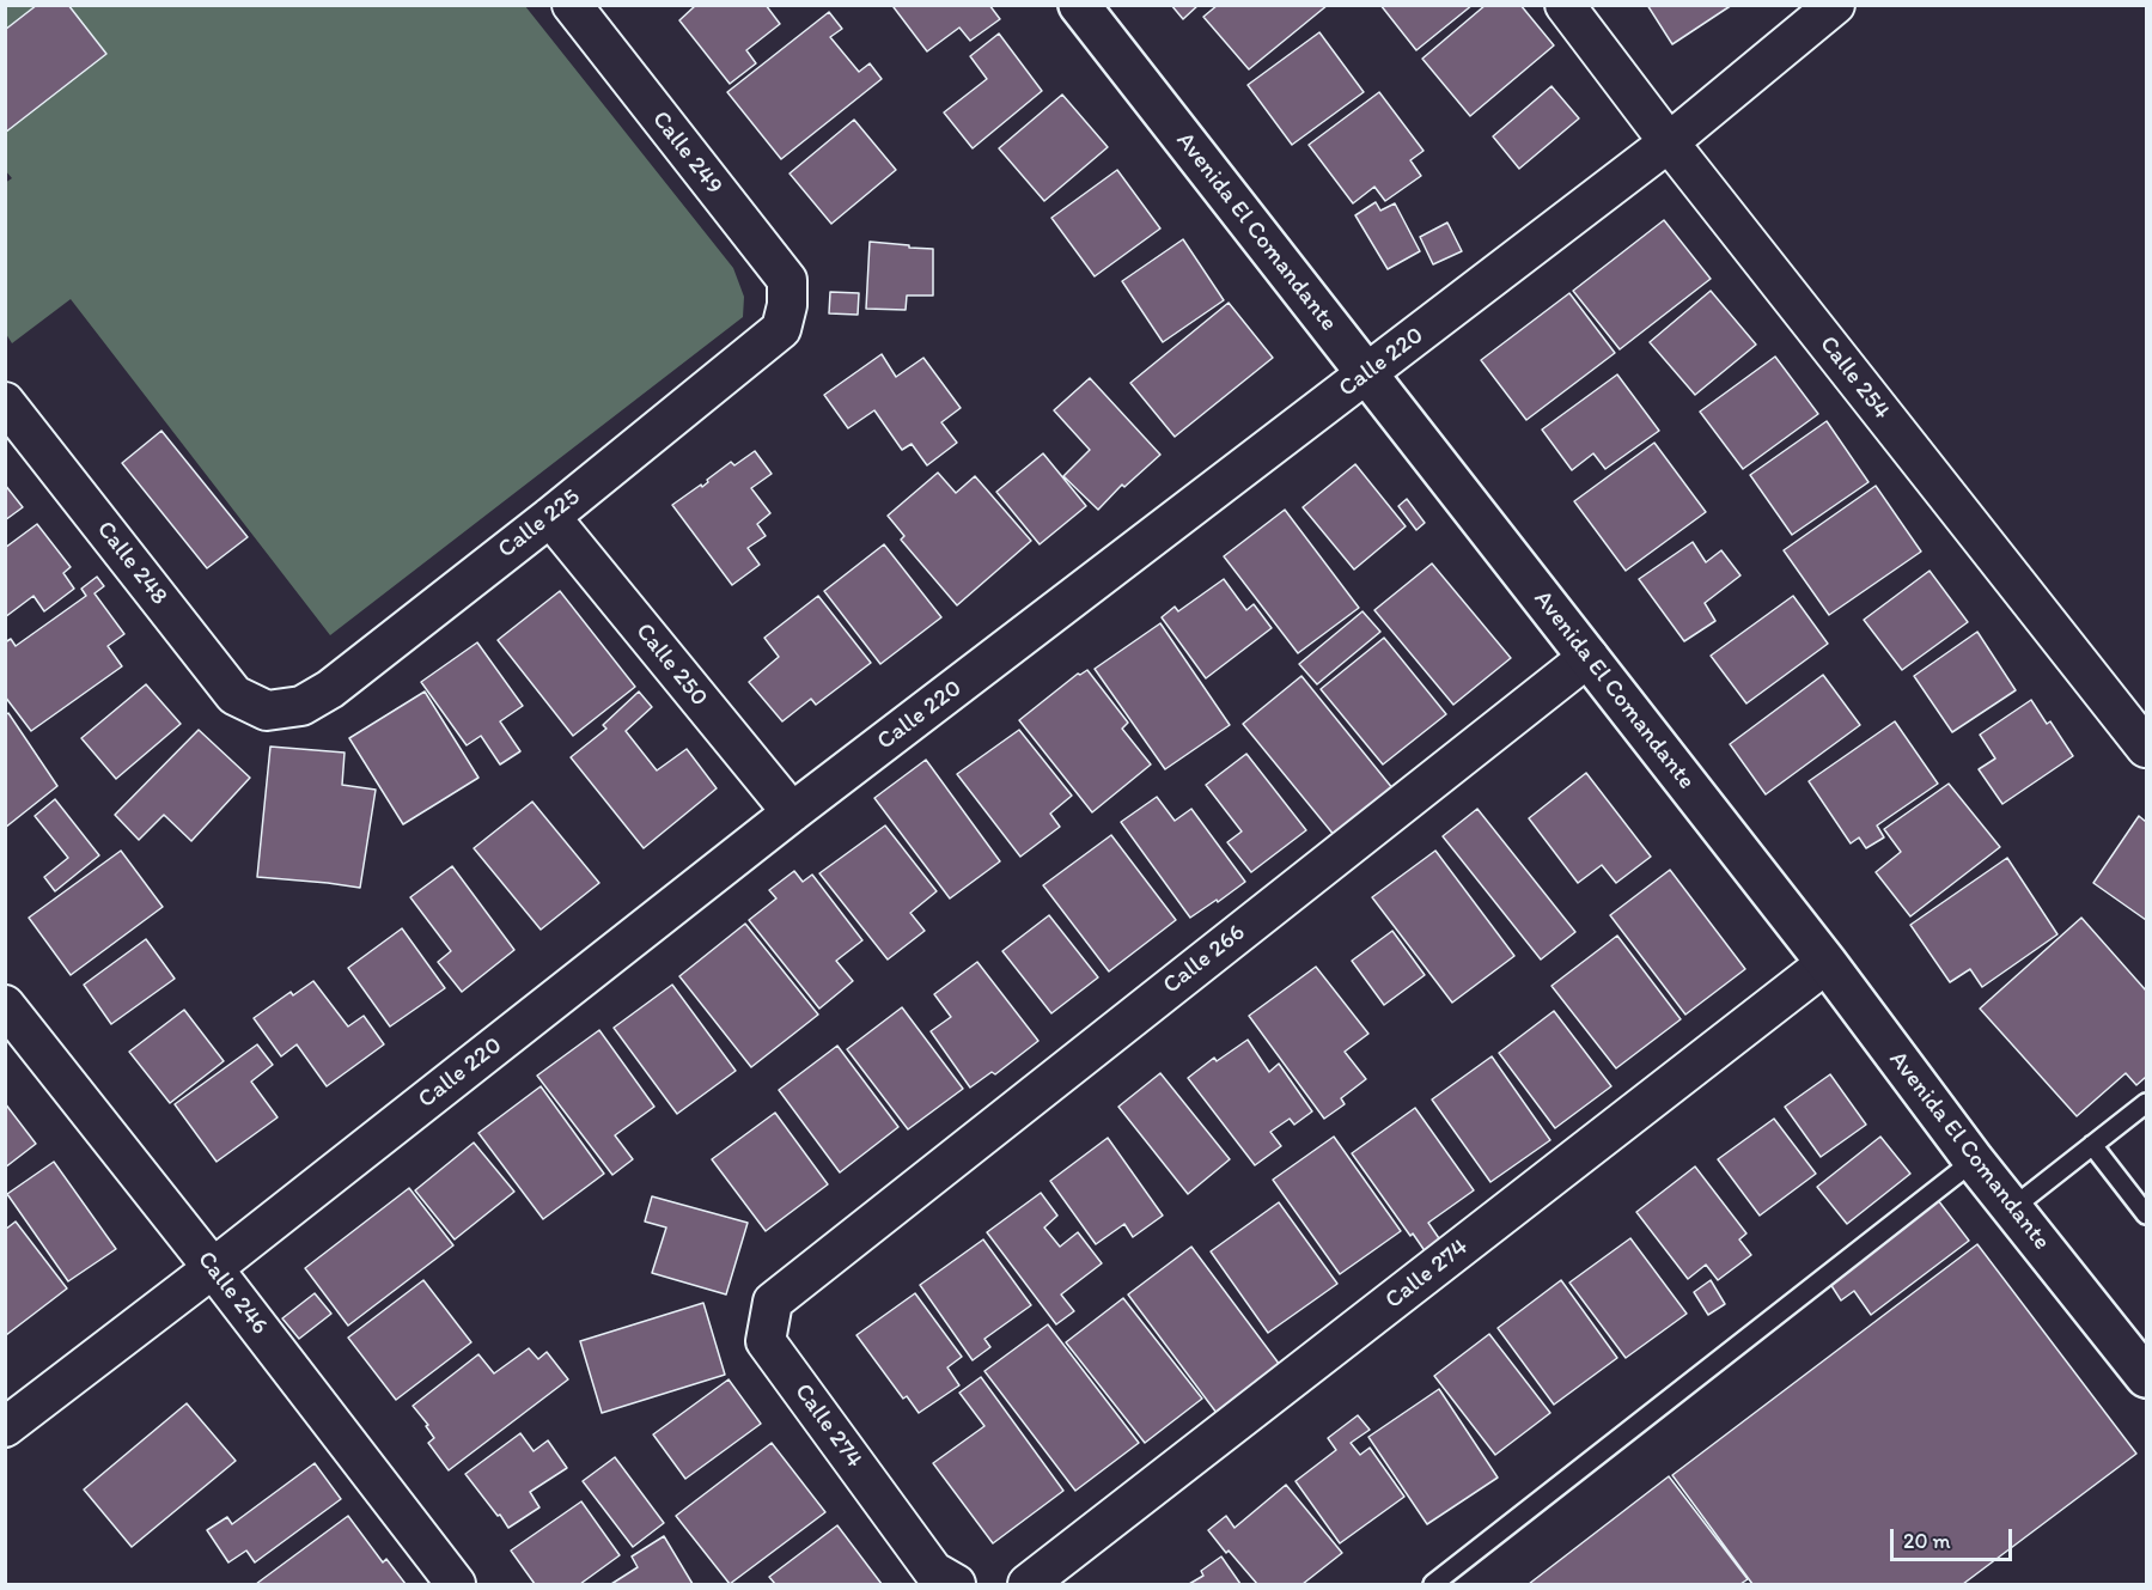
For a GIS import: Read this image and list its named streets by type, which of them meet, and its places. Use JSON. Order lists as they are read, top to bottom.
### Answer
{
  "streets": {
    "street": [
      "Calle 249",
      "Avenida El Comandante",
      "Calle 220",
      "Calle 254",
      "Calle 225",
      "Calle 248",
      "Calle 250",
      "Calle 266",
      "Calle 274",
      "Calle 246"
    ]
  },
  "crossings": [
    ["Calle 249", "Calle 225"],
    ["Avenida El Comandante", "Calle 220"],
    ["Avenida El Comandante", "Calle 266"],
    ["Avenida El Comandante", "Calle 274"],
    ["Calle 220", "Calle 254"],
    ["Calle 220", "Calle 250"],
    ["Calle 220", "Calle 246"],
    ["Calle 225", "Calle 248"],
    ["Calle 225", "Calle 250"],
    ["Calle 266", "Calle 274"]
  ],
  "scale_bar": "20 m"
}
